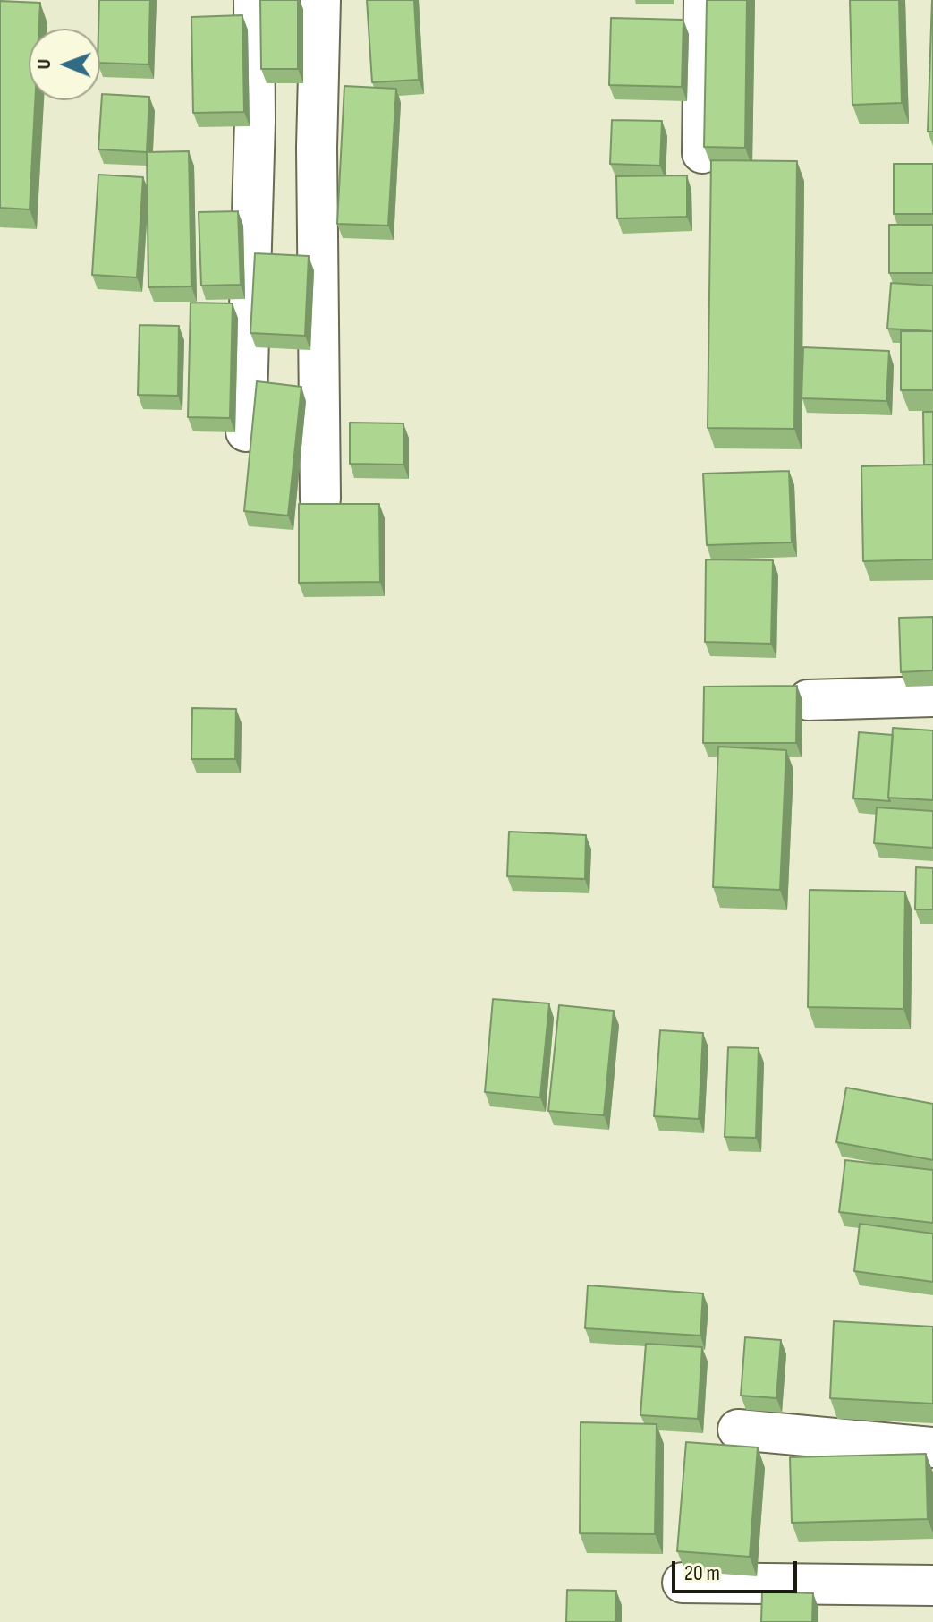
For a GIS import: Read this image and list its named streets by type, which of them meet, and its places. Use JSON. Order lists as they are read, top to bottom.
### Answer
{
  "scale_bar": "20 m",
  "north": "left"
}
